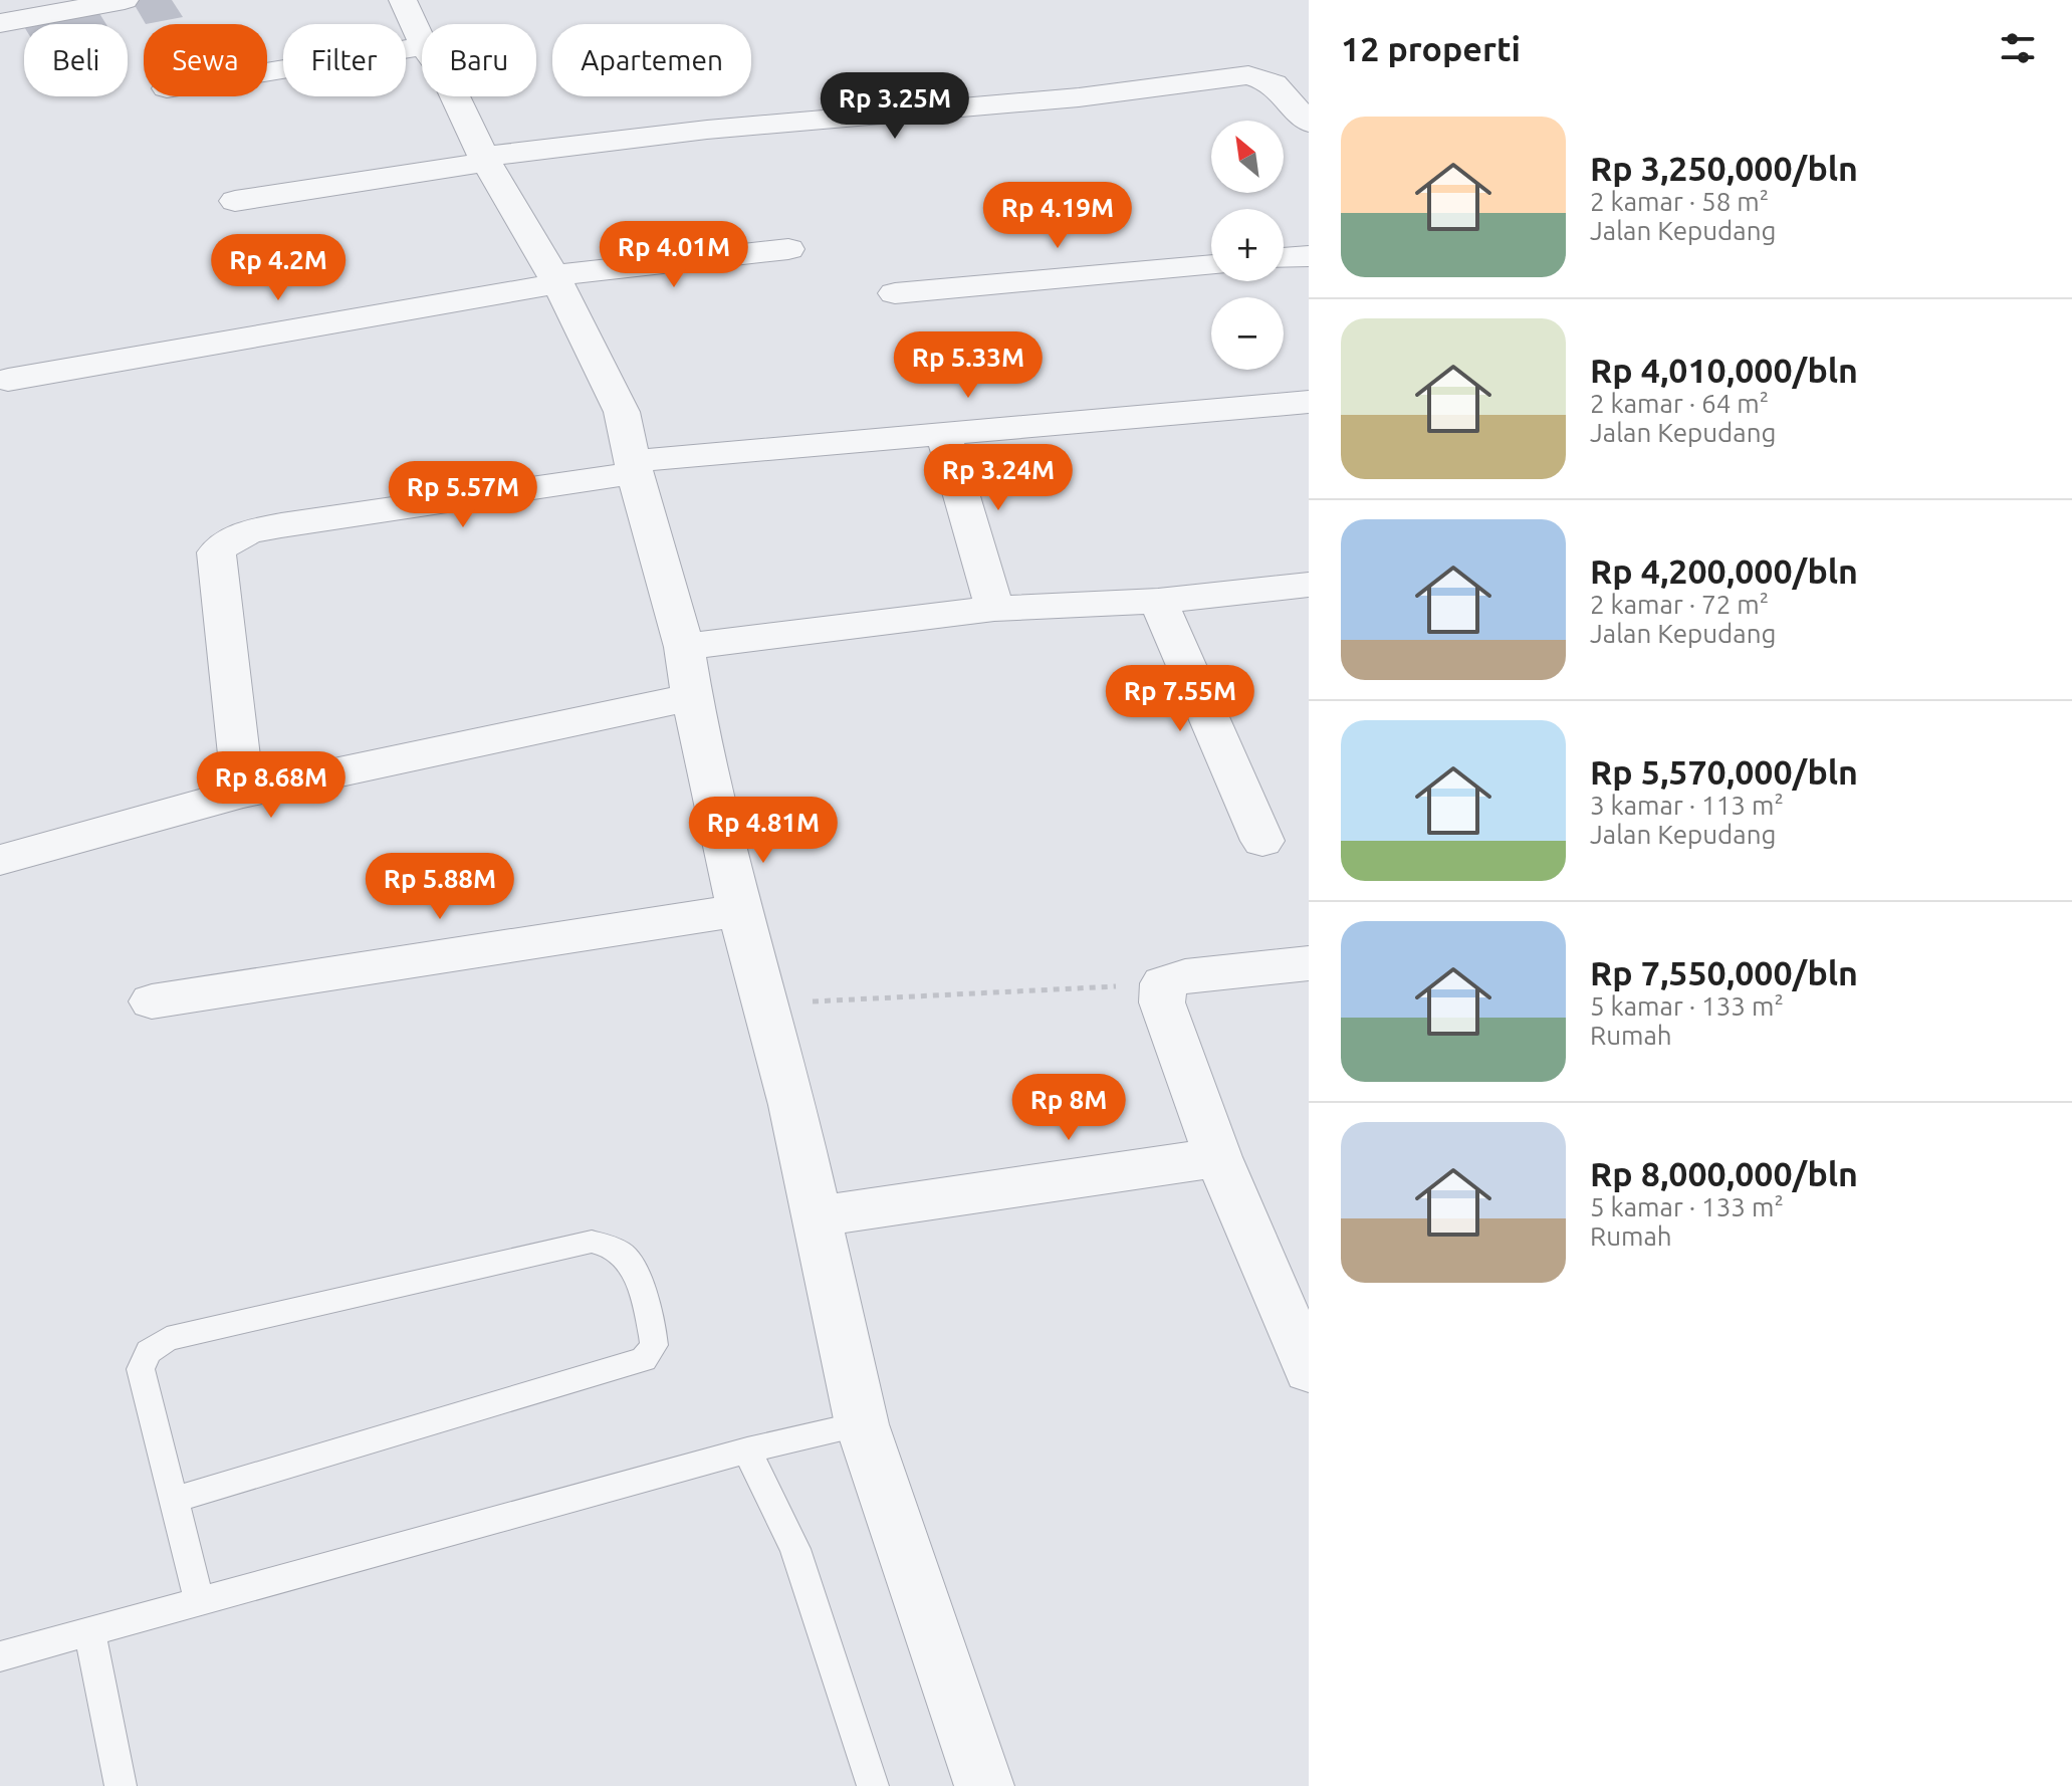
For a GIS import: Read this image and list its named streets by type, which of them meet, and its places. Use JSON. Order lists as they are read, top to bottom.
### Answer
{
  "north": "top left",
  "page": {
    "heading": "12 properti",
    "chip": [
      "Beli",
      "Sewa",
      "Filter",
      "Baru",
      "Apartemen"
    ],
    "price": [
      "Rp 3.25M",
      "Rp 4.19M",
      "Rp 4.01M",
      "Rp 4.2M",
      "Rp 5.33M",
      "Rp 3.24M",
      "Rp 5.57M",
      "Rp 7.55M",
      "Rp 8.68M",
      "Rp 4.81M",
      "Rp 5.88M",
      "Rp 8M"
    ],
    "list": [
      {
        "name": "Rp 3,250,000/bln",
        "note": "2 kamar · 58 m² · Jalan Kepudang"
      },
      {
        "name": "Rp 4,010,000/bln",
        "note": "2 kamar · 64 m² · Jalan Kepudang"
      },
      {
        "name": "Rp 4,200,000/bln",
        "note": "2 kamar · 72 m² · Jalan Kepudang"
      },
      {
        "name": "Rp 5,570,000/bln",
        "note": "3 kamar · 113 m² · Jalan Kepudang"
      },
      {
        "name": "Rp 7,550,000/bln",
        "note": "5 kamar · 133 m² · Rumah"
      },
      {
        "name": "Rp 8,000,000/bln",
        "note": "5 kamar · 133 m² · Rumah"
      }
    ],
    "map_buttons": ["+", "−"]
  }
}
